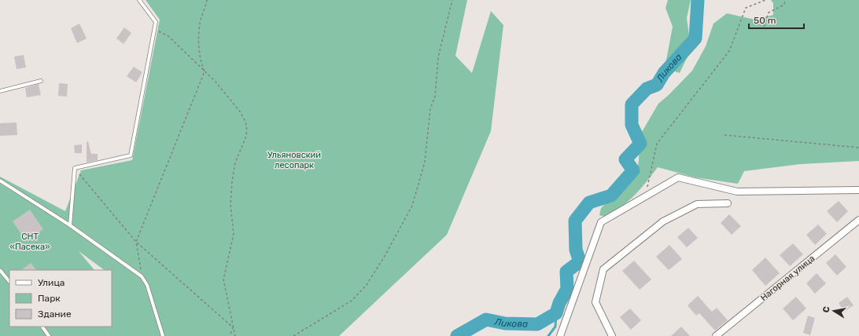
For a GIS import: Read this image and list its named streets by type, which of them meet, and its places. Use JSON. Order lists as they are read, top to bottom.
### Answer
{
  "streets": {
    "street": ["Нагорная улица"]
  },
  "water": ["Ликова"],
  "parks": ["Ульяновский лесопарк", "СНТ «Пасека»"],
  "legend": ["Улица", "Парк", "Здание"],
  "scale_bar": "50 m",
  "north": "left"
}
